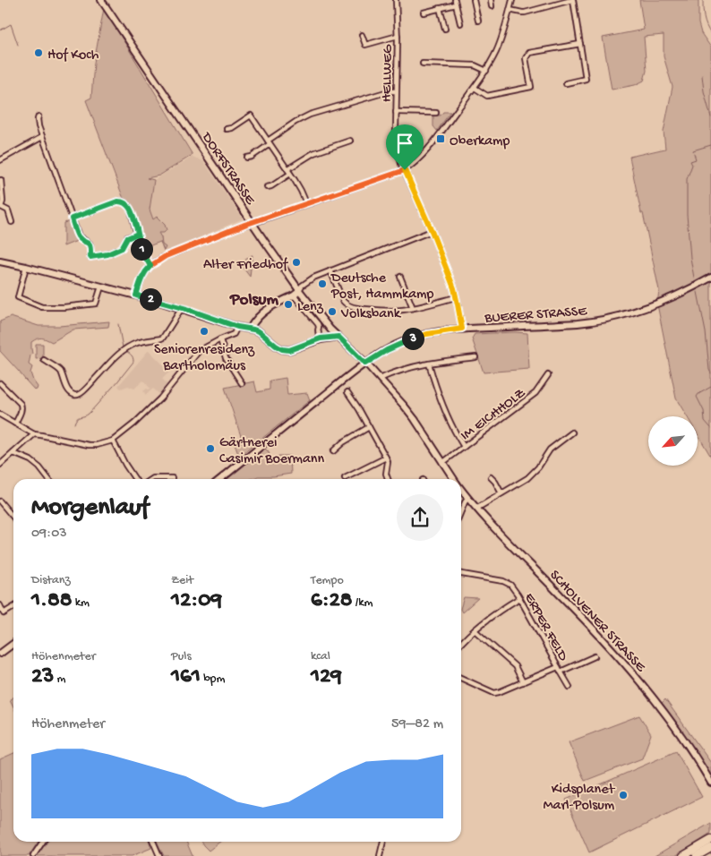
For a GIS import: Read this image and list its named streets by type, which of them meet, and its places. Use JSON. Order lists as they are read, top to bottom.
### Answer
{
  "streets": {
    "main road": ["DORFSTRASSE", "BUERER STRASSE", "SCHOLVENER STRASSE"],
    "street": ["HELLWEG", "IM EICHHOLZ", "ERPER FELD"]
  },
  "crossings": [
    ["DORFSTRASSE", "BUERER STRASSE"],
    ["DORFSTRASSE", "SCHOLVENER STRASSE"],
    ["BUERER STRASSE", "SCHOLVENER STRASSE"],
    ["IM EICHHOLZ", "SCHOLVENER STRASSE"]
  ],
  "districts": ["Polsum"],
  "places": {
    "other": [
      "Hof Koch",
      "Alter Friedhof",
      "Deutsche Post, Hammkamp",
      "Lenz",
      "Volksbank",
      "Seniorenresidenz Bartholomäus",
      "Gärtnerei Casimir Boermann",
      "Kidsplanet Marl-Polsum"
    ],
    "transit": ["Oberkamp"]
  },
  "north": "bottom left",
  "page": {
    "pins": ["1", "2", "3"],
    "heading": ["Morgenlauf", "09:03"],
    "stats": [
      ["Distanz", "1.88 km"],
      ["Zeit", "12:09"],
      ["Tempo", "6:28 /km"],
      ["Höhenmeter", "23 m"],
      ["Puls", "161 bpm"],
      ["kcal", "129"]
    ],
    "chart": ["Höhenmeter", "59–82 m"]
  }
}
